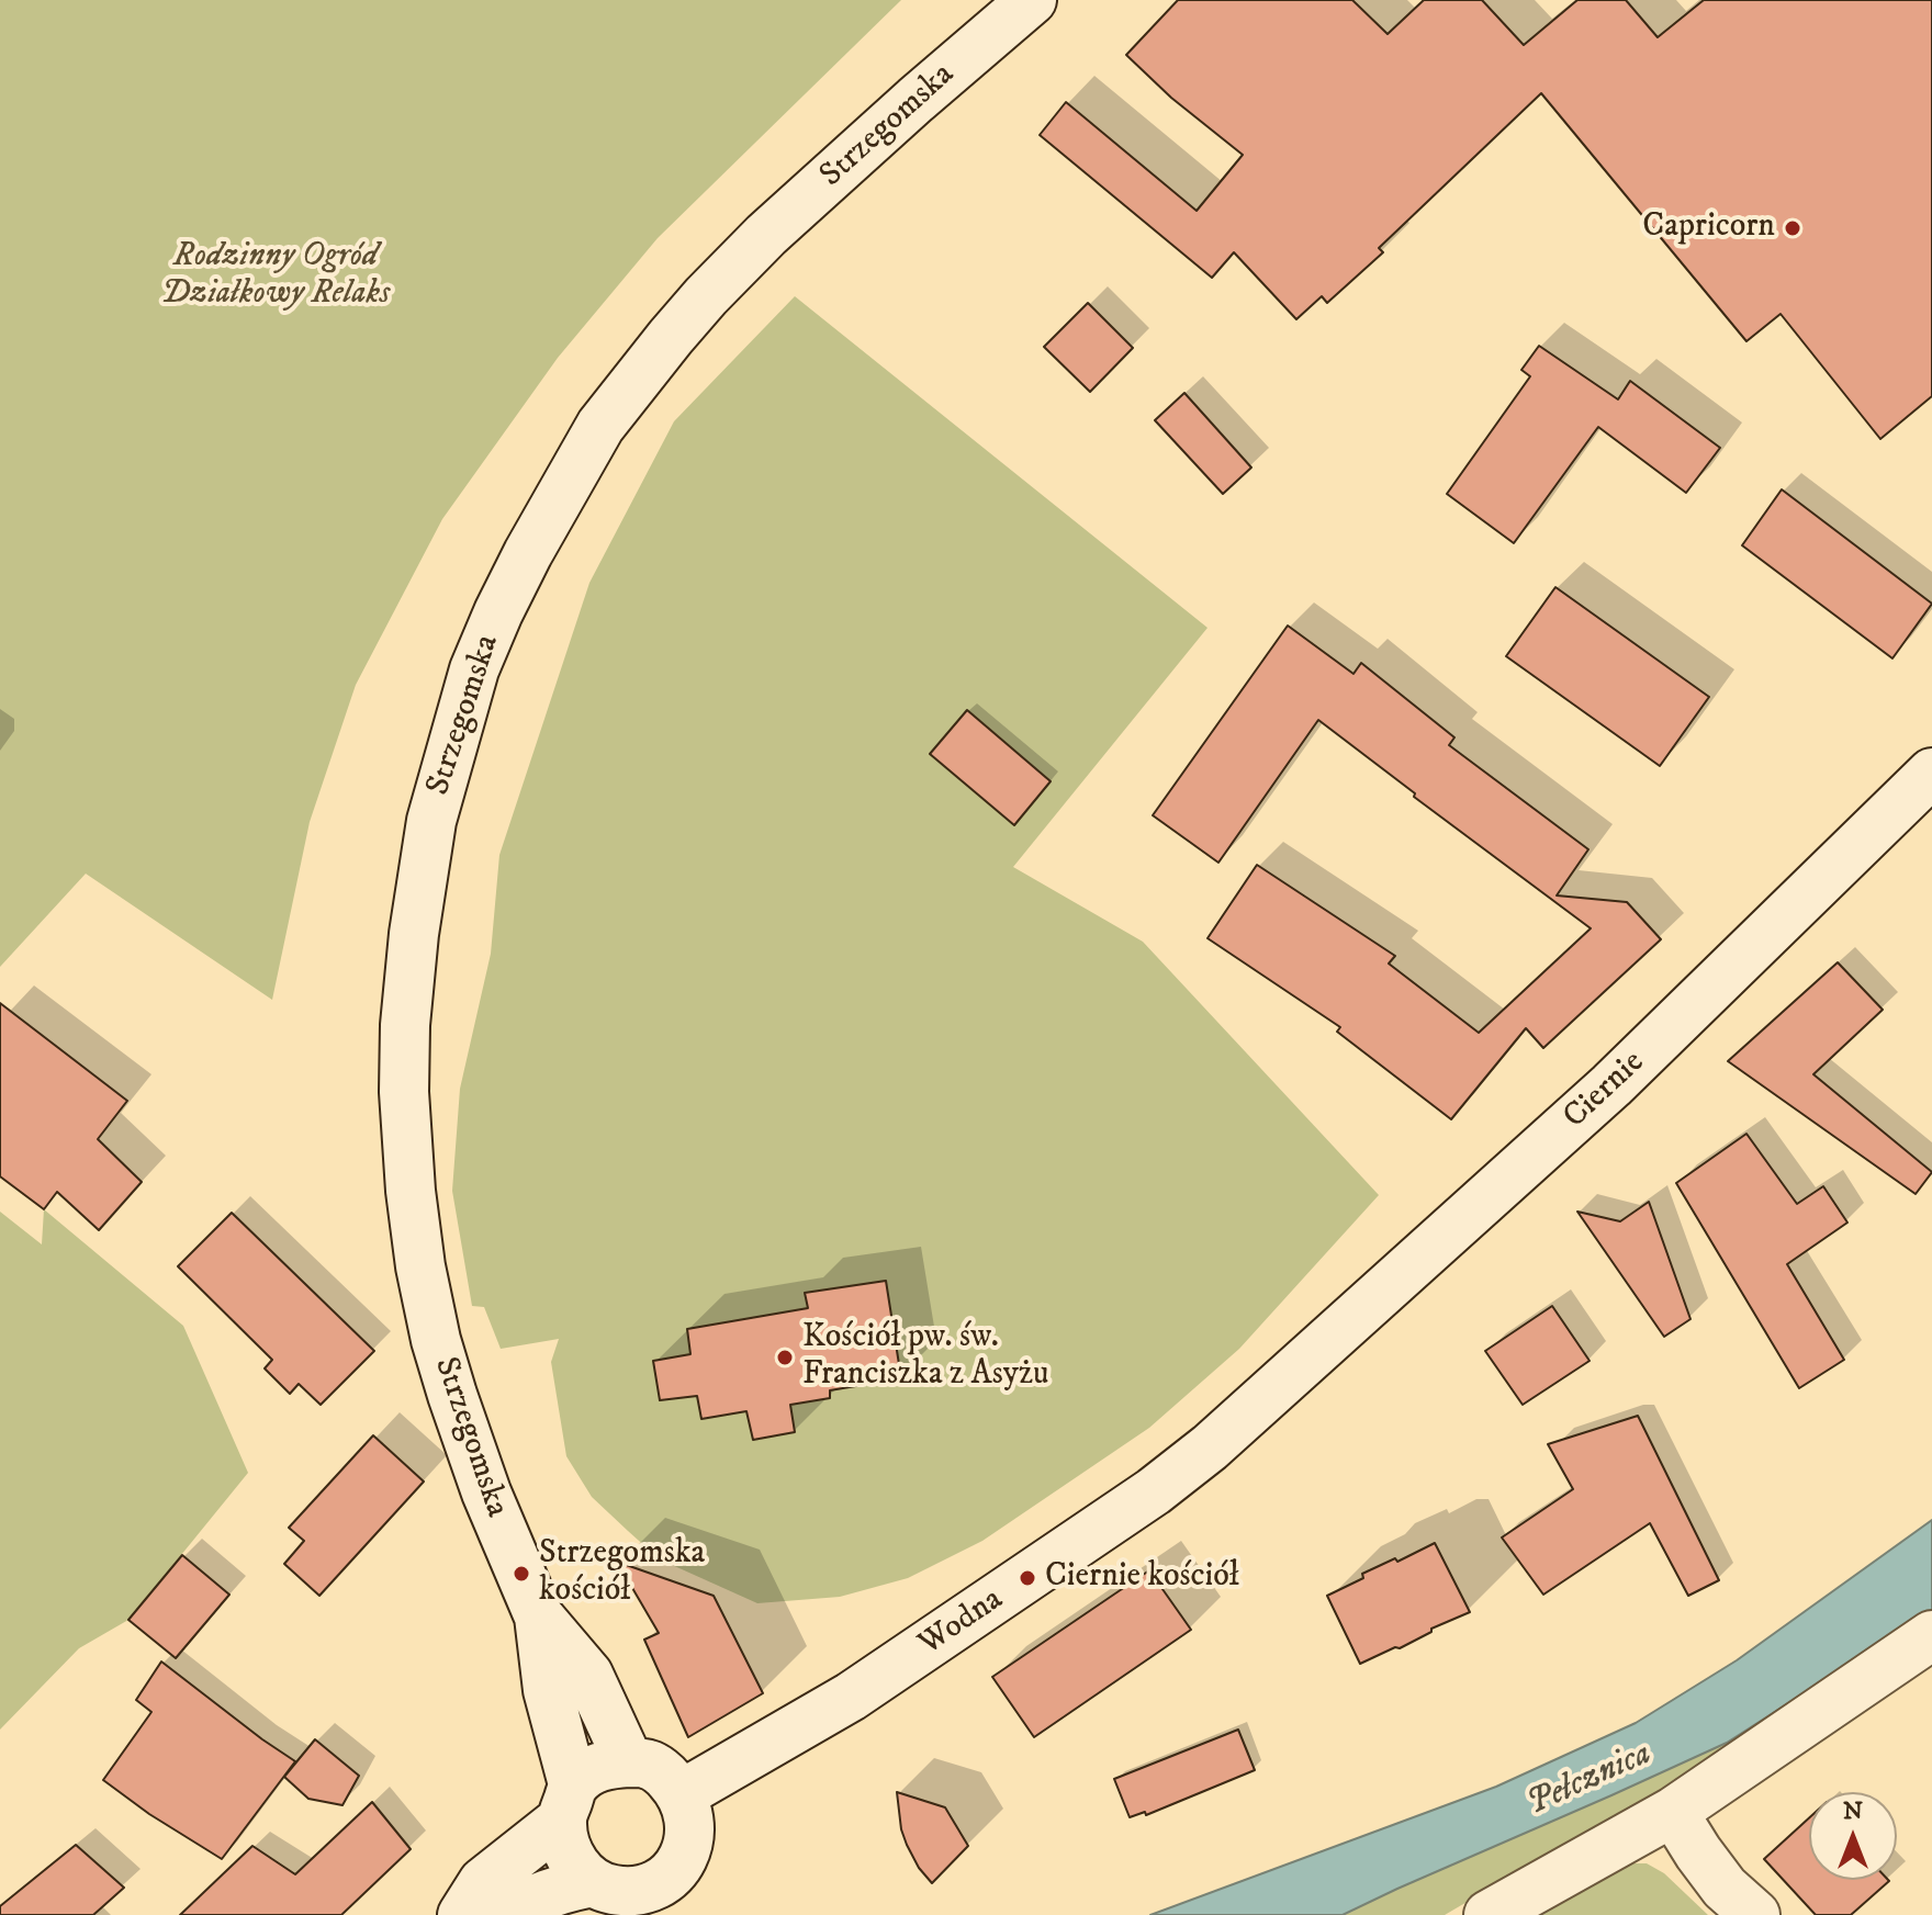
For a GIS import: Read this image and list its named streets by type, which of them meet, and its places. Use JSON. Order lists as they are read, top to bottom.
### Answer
{
  "streets": {
    "main road": ["Strzegomska", "Ciernie", "Wodna"]
  },
  "crossings": [
    ["Strzegomska", "Wodna"],
    ["Ciernie", "Wodna"]
  ],
  "water": ["Pełcznica"],
  "parks": ["Rodzinny Ogród Działkowy Relaks"],
  "places": [
    "Capricorn",
    "Kościół pw. św. Franciszka z Asyżu",
    "Strzegomska kościół",
    "Ciernie kościół"
  ],
  "north": "top"
}
